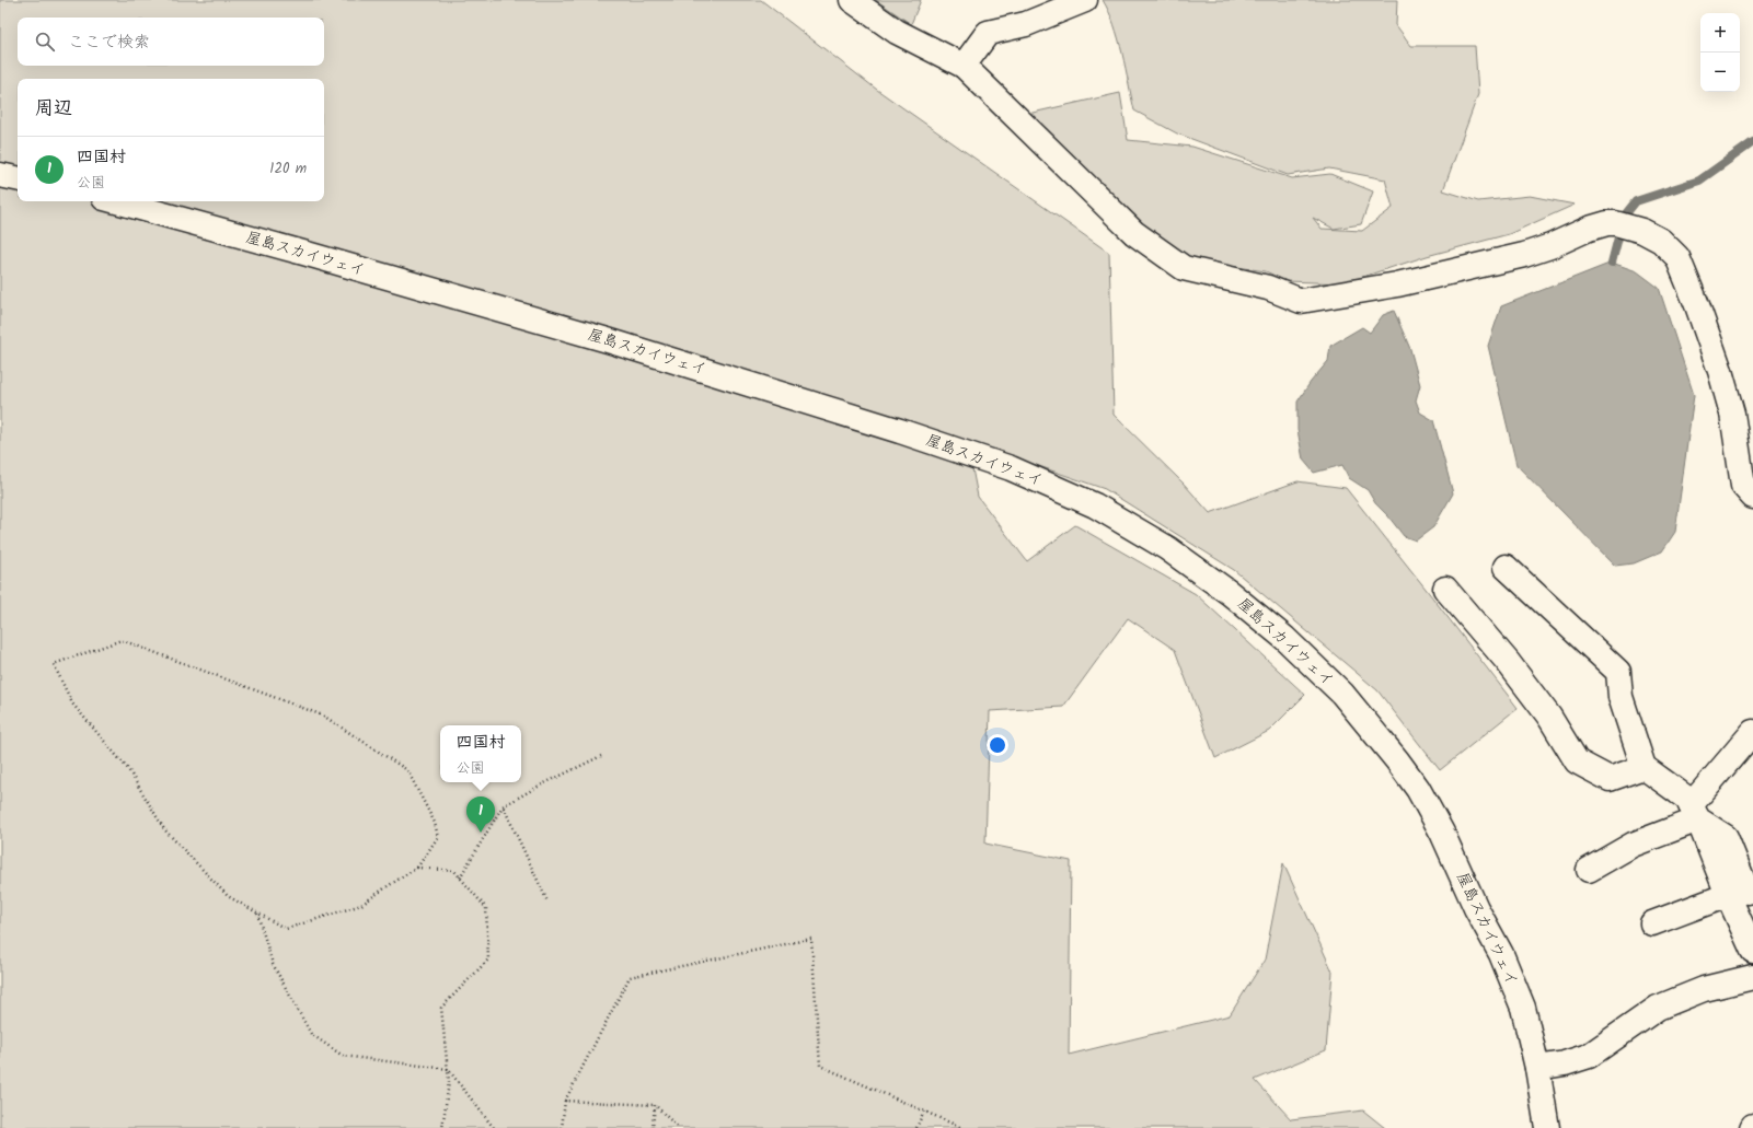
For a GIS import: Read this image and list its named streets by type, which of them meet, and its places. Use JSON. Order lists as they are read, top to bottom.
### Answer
{
  "streets": {
    "street": ["屋島スカイウェイ"]
  },
  "page": {
    "map_buttons": ["+", "−"],
    "search": "ここで検索",
    "heading": "周辺",
    "list": [
      {
        "mark": "1",
        "name": "四国村",
        "note": "公園",
        "value": "120 m"
      }
    ],
    "popup": ["四国村", "公園"],
    "pins": "1"
  }
}
